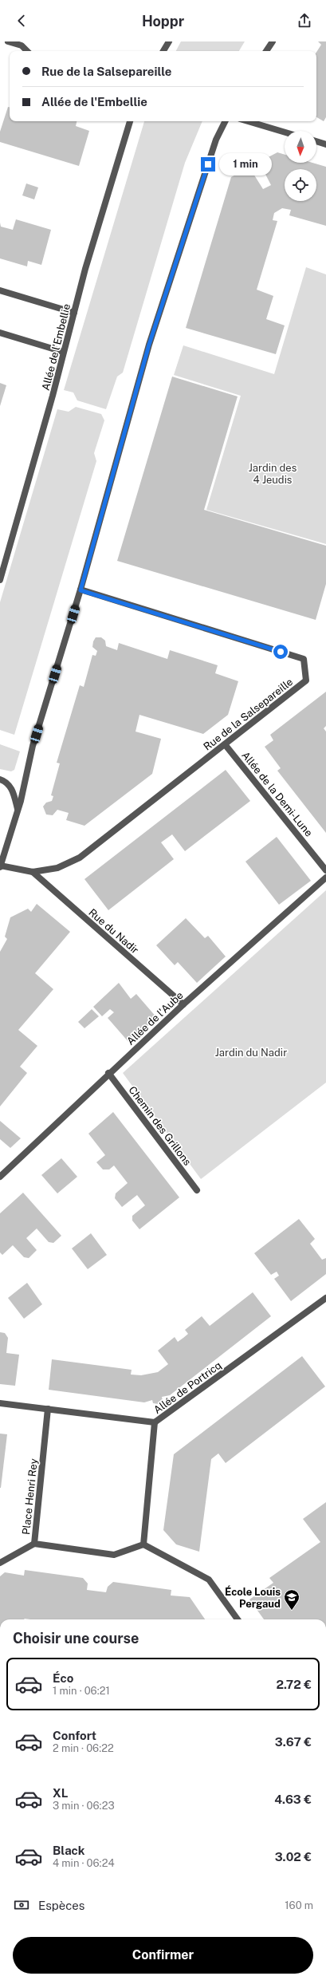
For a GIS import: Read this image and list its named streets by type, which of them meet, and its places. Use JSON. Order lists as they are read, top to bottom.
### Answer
{
  "streets": {
    "street": [
      "Allée de l'Embellie",
      "Rue de la Salsepareille",
      "Allée de la Demi-Lune",
      "Rue du Nadir",
      "Allée de l'Aube",
      "Chemin des Grillons",
      "Allée de Portricq",
      "Place Henri Rey"
    ]
  },
  "crossings": [
    ["Rue de la Salsepareille", "Allée de la Demi-Lune"],
    ["Rue de la Salsepareille", "Rue du Nadir"],
    ["Rue du Nadir", "Allée de l'Aube"],
    ["Allée de l'Aube", "Chemin des Grillons"],
    ["Allée de Portricq", "Place Henri Rey"]
  ],
  "parks": ["Jardin des 4 Jeudis", "Jardin du Nadir"],
  "places": {
    "school or university": ["École Louis Pergaud"]
  },
  "north": "bottom",
  "page": {
    "header": "Hoppr",
    "banner": ["Rue de la Salsepareille", "Allée de l'Embellie"],
    "bubble": "1 min",
    "heading": "Choisir une course",
    "list": [
      {
        "name": "Éco",
        "note": "1 min · 06:21",
        "value": "2.72 €"
      },
      {
        "name": "Confort",
        "note": "2 min · 06:22",
        "value": "3.67 €"
      },
      {
        "name": "XL",
        "note": "3 min · 06:23",
        "value": "4.63 €"
      },
      {
        "name": "Black",
        "note": "4 min · 06:24",
        "value": "3.02 €"
      }
    ],
    "pay": ["Espèces", "160 m"],
    "buttons": "Confirmer"
  }
}
